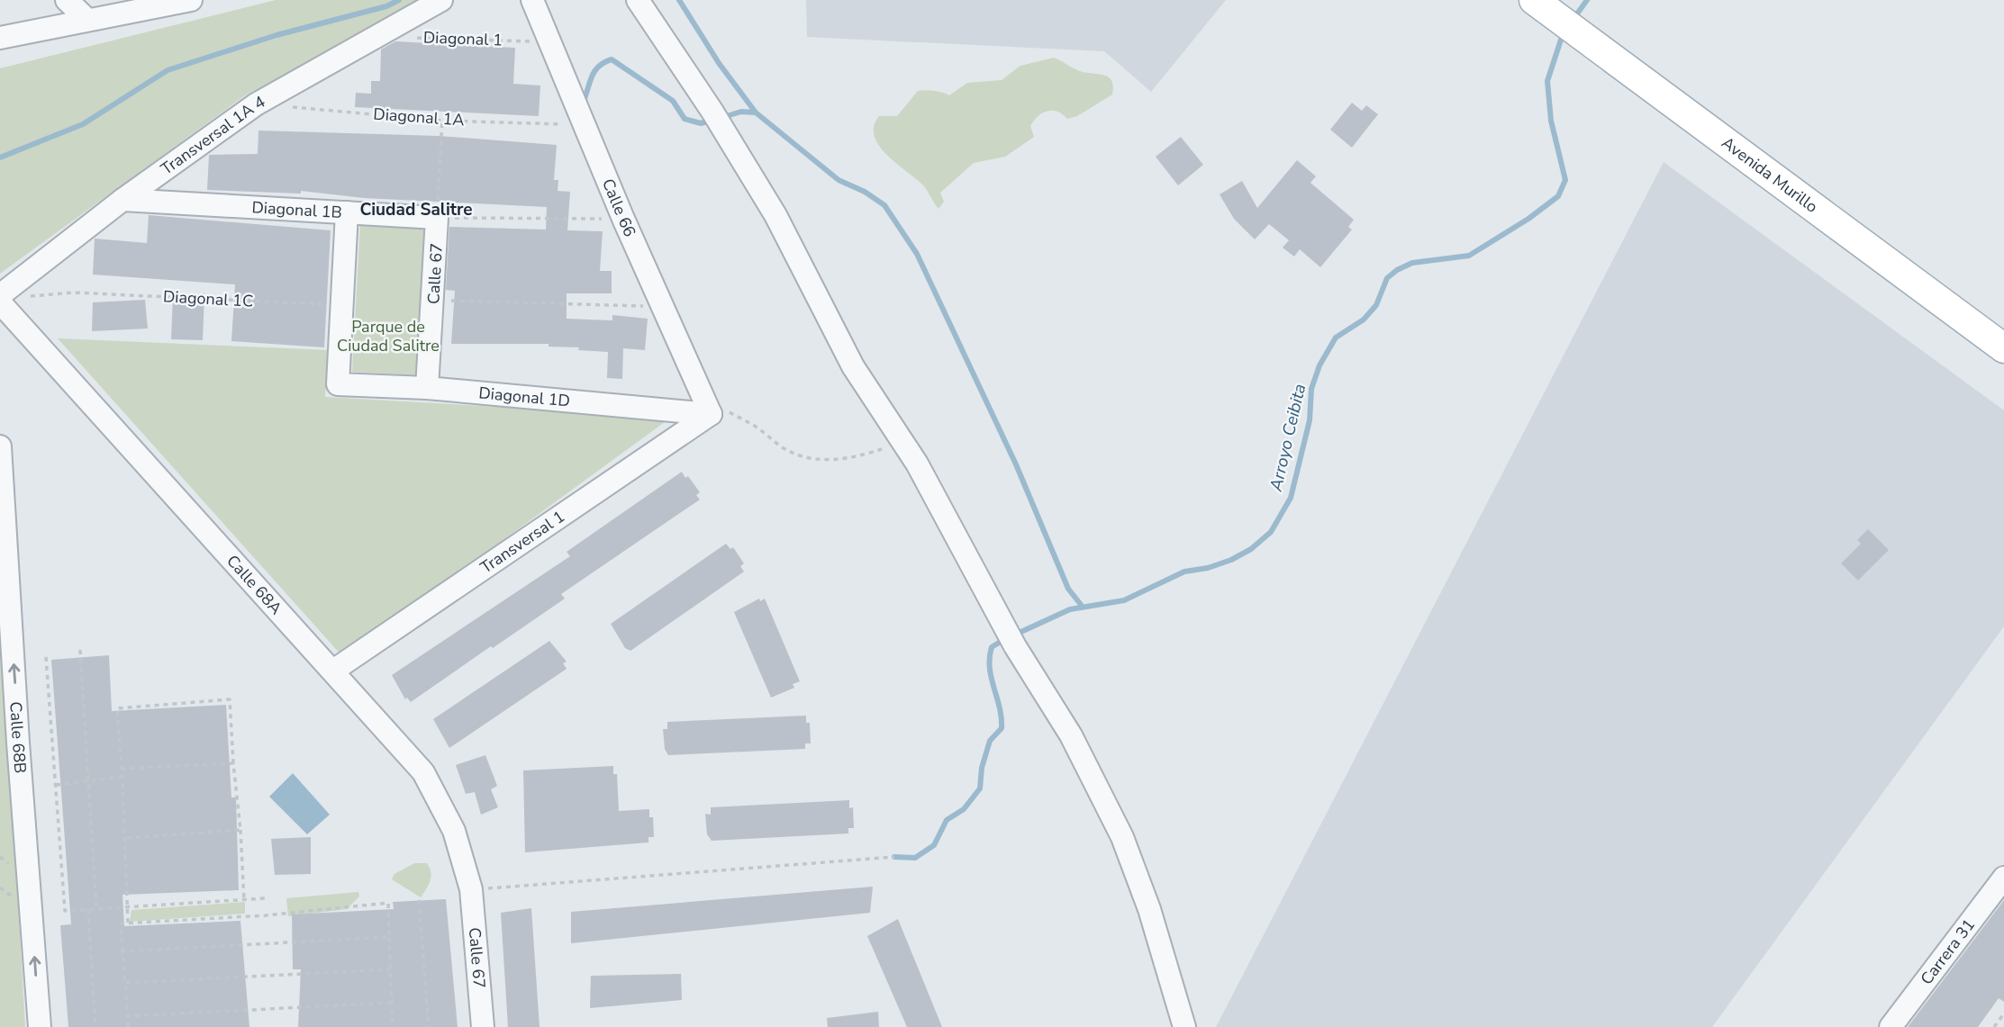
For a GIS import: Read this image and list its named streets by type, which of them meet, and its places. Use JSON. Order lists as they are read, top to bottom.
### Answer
{
  "streets": {
    "main road": ["Avenida Murillo"],
    "street": [
      "Transversal 1A 4",
      "Calle 66",
      "Diagonal 1B",
      "Calle 67",
      "Diagonal 1D",
      "Transversal 1",
      "Calle 68A",
      "Calle 68B",
      "Carrera 31"
    ],
    "path": ["Diagonal 1", "Diagonal 1A", "Diagonal 1C"]
  },
  "crossings": [
    ["Diagonal 1", "Calle 66"],
    ["Diagonal 1A", "Transversal 1A 4"],
    ["Diagonal 1A", "Calle 66"],
    ["Transversal 1A 4", "Diagonal 1B"],
    ["Calle 66", "Diagonal 1D"],
    ["Calle 66", "Transversal 1"],
    ["Diagonal 1B", "Calle 67"],
    ["Calle 67", "Diagonal 1D"],
    ["Calle 67", "Calle 68A"],
    ["Diagonal 1C", "Diagonal 1D"],
    ["Diagonal 1D", "Transversal 1"],
    ["Transversal 1", "Calle 68A"]
  ],
  "one_way": ["Calle 68B"],
  "districts": ["Ciudad Salitre"],
  "water": ["Arroyo Ceibita"],
  "parks": ["Parque de Ciudad Salitre"]
}
